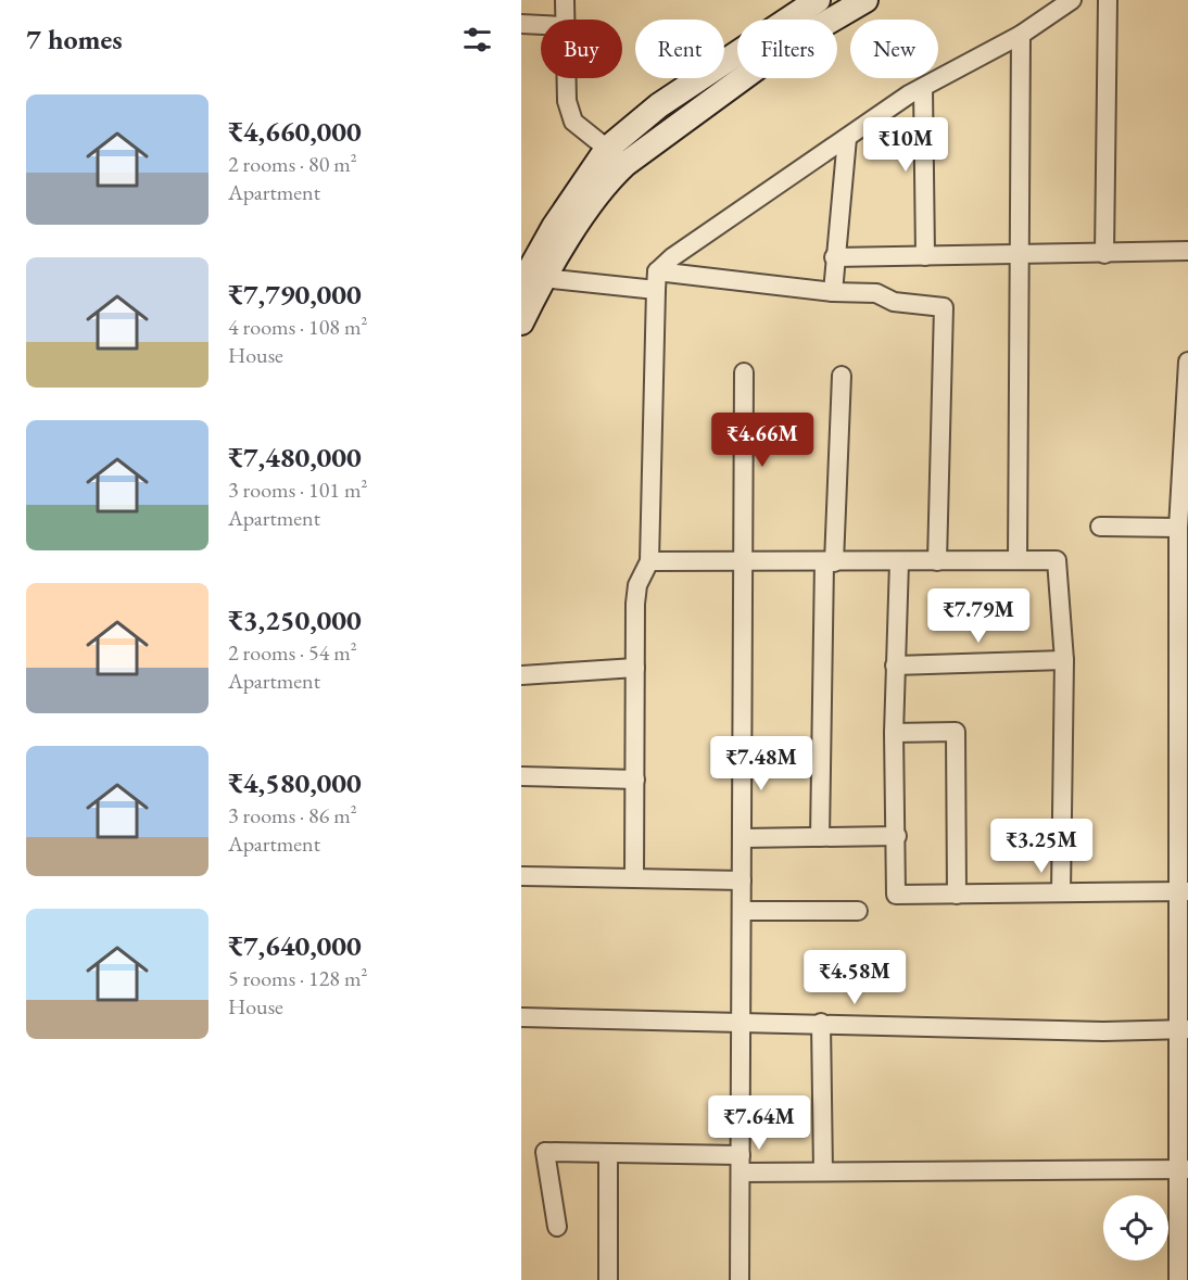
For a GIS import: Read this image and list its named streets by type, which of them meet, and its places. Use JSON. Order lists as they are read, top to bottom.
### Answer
{
  "page": {
    "heading": "7 homes",
    "chip": [
      "Buy",
      "Rent",
      "Filters",
      "New"
    ],
    "list": [
      {
        "name": "₹4,660,000",
        "note": "2 rooms · 80 m² · Apartment"
      },
      {
        "name": "₹7,790,000",
        "note": "4 rooms · 108 m² · House"
      },
      {
        "name": "₹7,480,000",
        "note": "3 rooms · 101 m² · Apartment"
      },
      {
        "name": "₹3,250,000",
        "note": "2 rooms · 54 m² · Apartment"
      },
      {
        "name": "₹4,580,000",
        "note": "3 rooms · 86 m² · Apartment"
      },
      {
        "name": "₹7,640,000",
        "note": "5 rooms · 128 m² · House"
      }
    ],
    "price": [
      "₹10M",
      "₹4.66M",
      "₹7.79M",
      "₹7.48M",
      "₹3.25M",
      "₹4.58M",
      "₹7.64M"
    ]
  }
}
